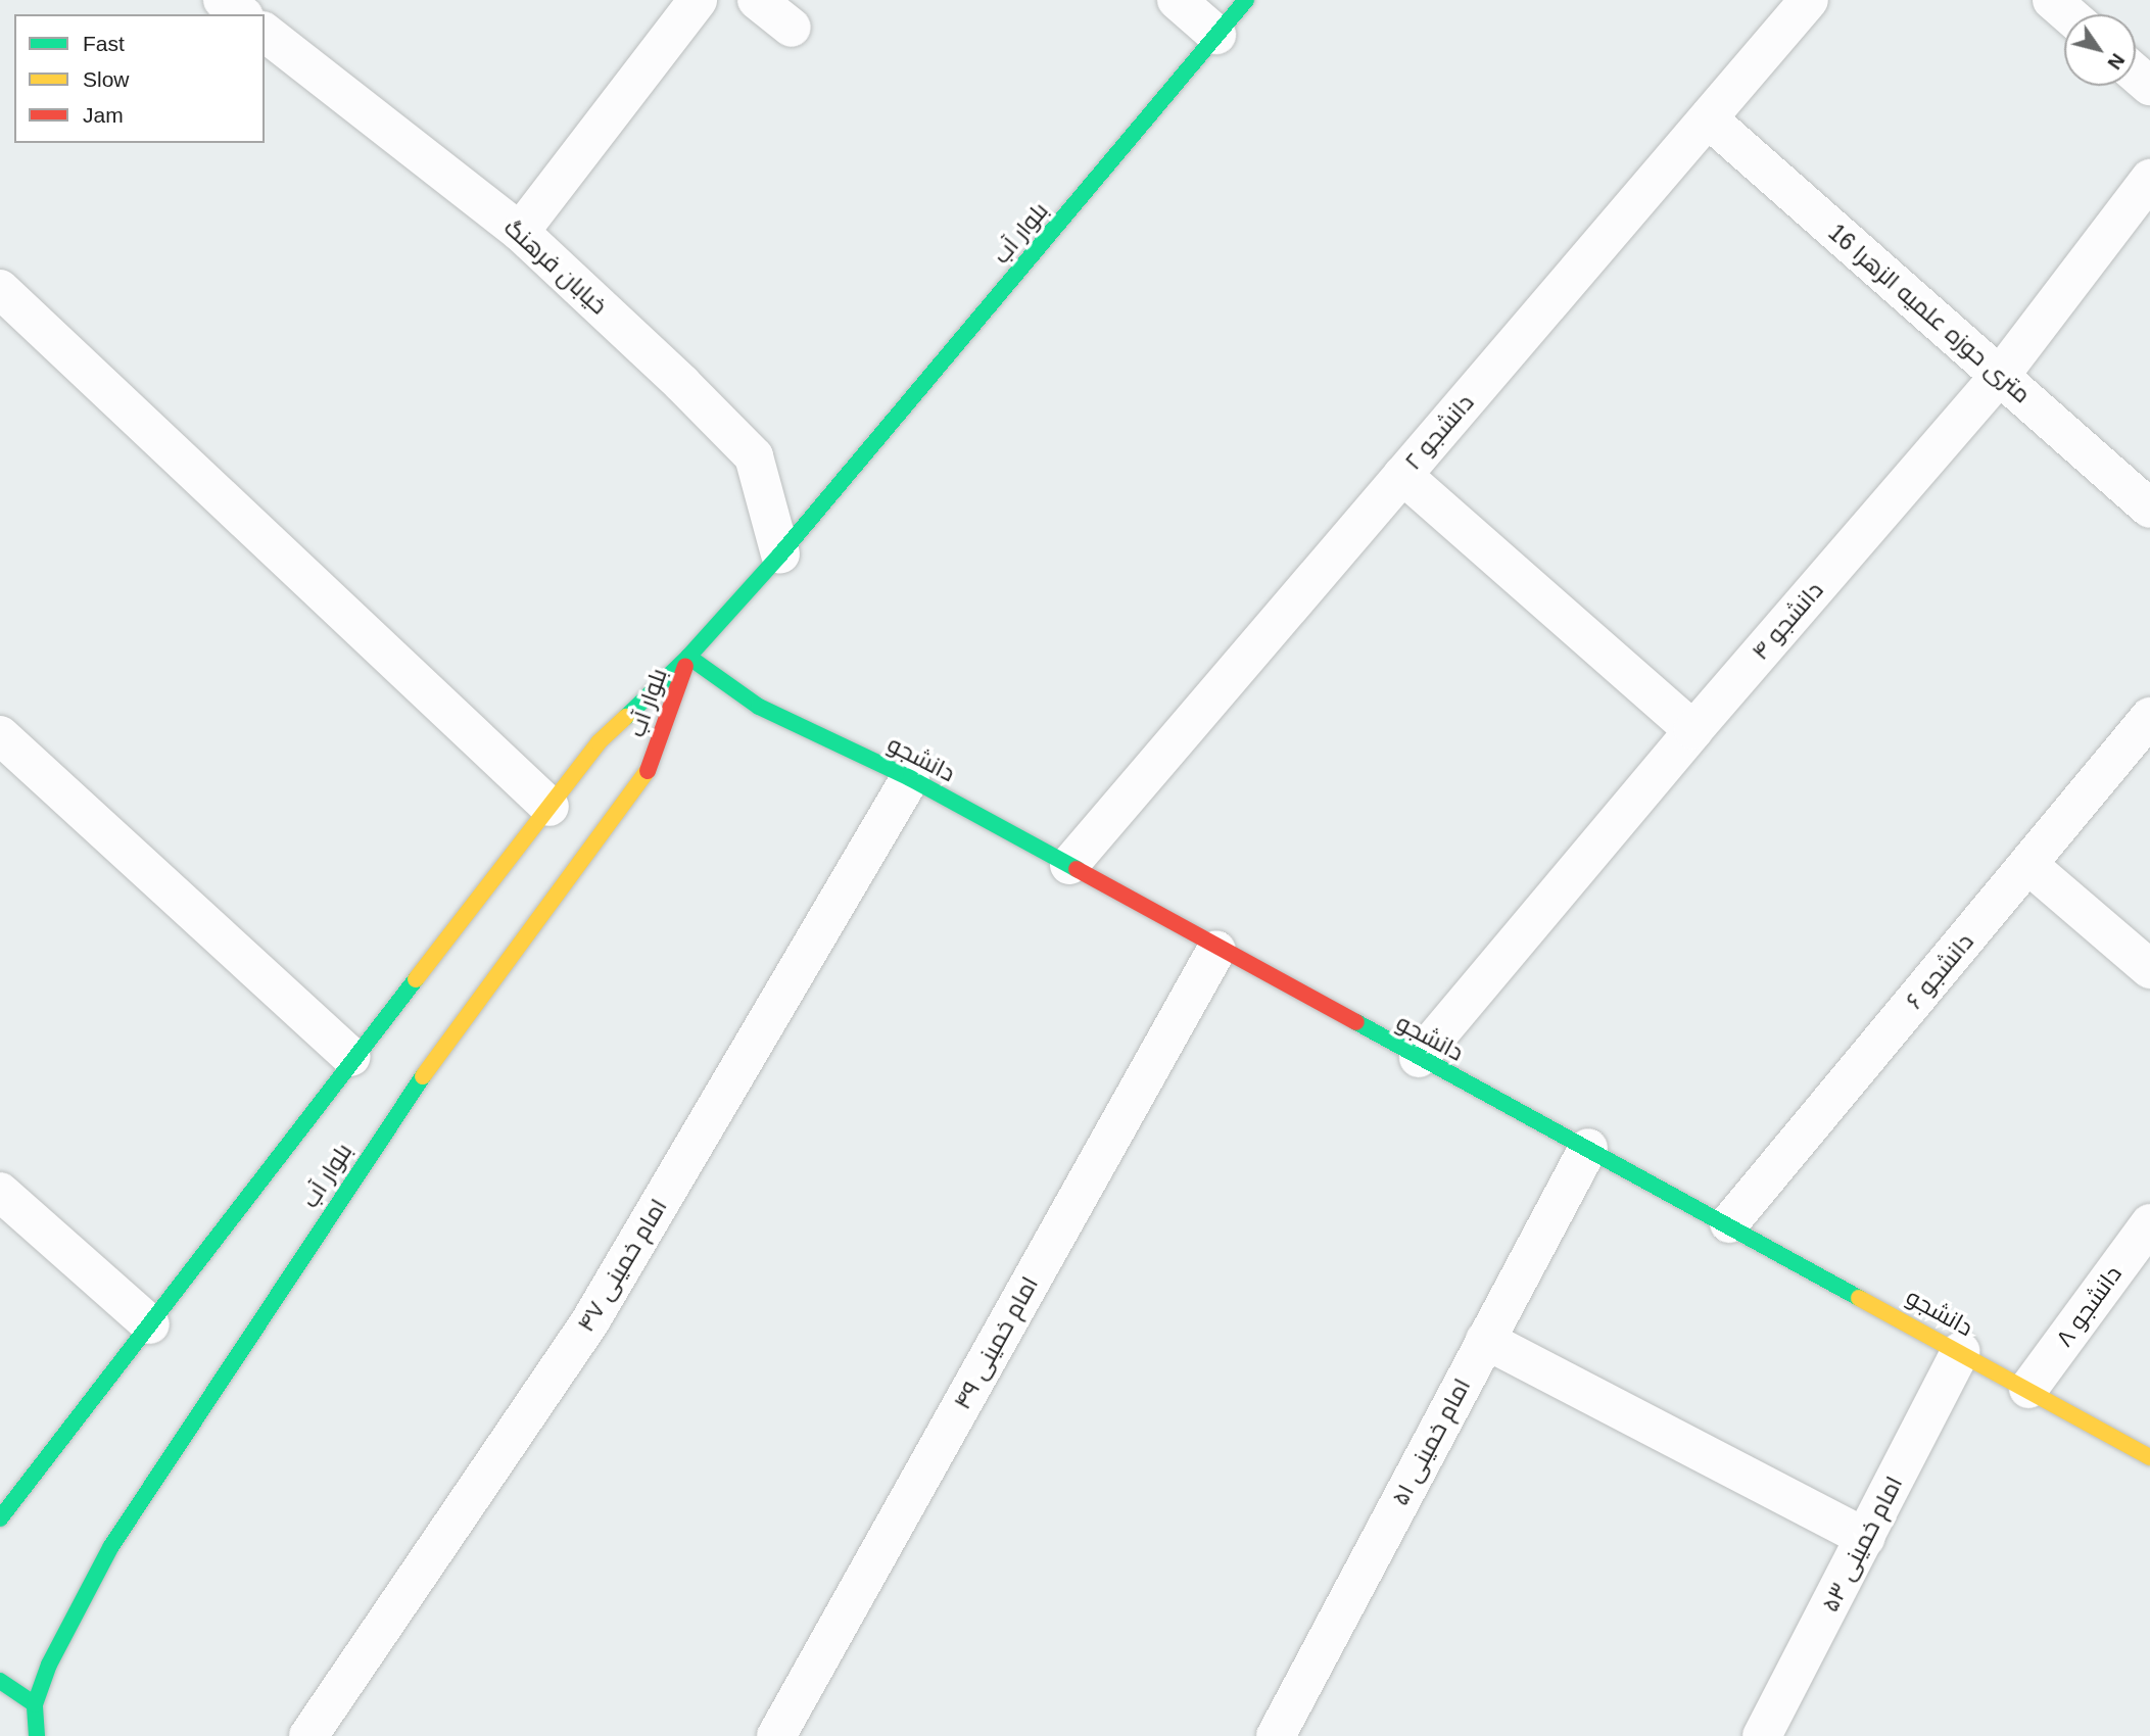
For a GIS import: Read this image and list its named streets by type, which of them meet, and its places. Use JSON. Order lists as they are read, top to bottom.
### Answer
{
  "streets": {
    "street": [
      "بلوار آب",
      "خیابان فرهنگ",
      "16 متری حوزه علمیه الزهرا",
      "دانشجو ۲",
      "دانشجو ۴",
      "دانشجو",
      "دانشجو ۶",
      "امام خمینی ۴۷",
      "دانشجو ۸",
      "امام خمینی ۴۹",
      "امام خمینی ۵۱",
      "امام خمینی ۵۳"
    ]
  },
  "crossings": [
    ["بلوار آب", "خیابان فرهنگ"],
    ["بلوار آب", "دانشجو"],
    ["16 متری حوزه علمیه الزهرا", "دانشجو ۲"],
    ["16 متری حوزه علمیه الزهرا", "دانشجو ۴"],
    ["دانشجو ۲", "دانشجو"],
    ["دانشجو ۴", "دانشجو"],
    ["دانشجو", "دانشجو ۶"],
    ["دانشجو", "امام خمینی ۴۷"],
    ["دانشجو", "دانشجو ۸"],
    ["دانشجو", "امام خمینی ۴۹"],
    ["دانشجو", "امام خمینی ۵۱"],
    ["دانشجو", "امام خمینی ۵۳"]
  ],
  "legend": ["Fast", "Slow", "Jam"],
  "north": "bottom right"
}
